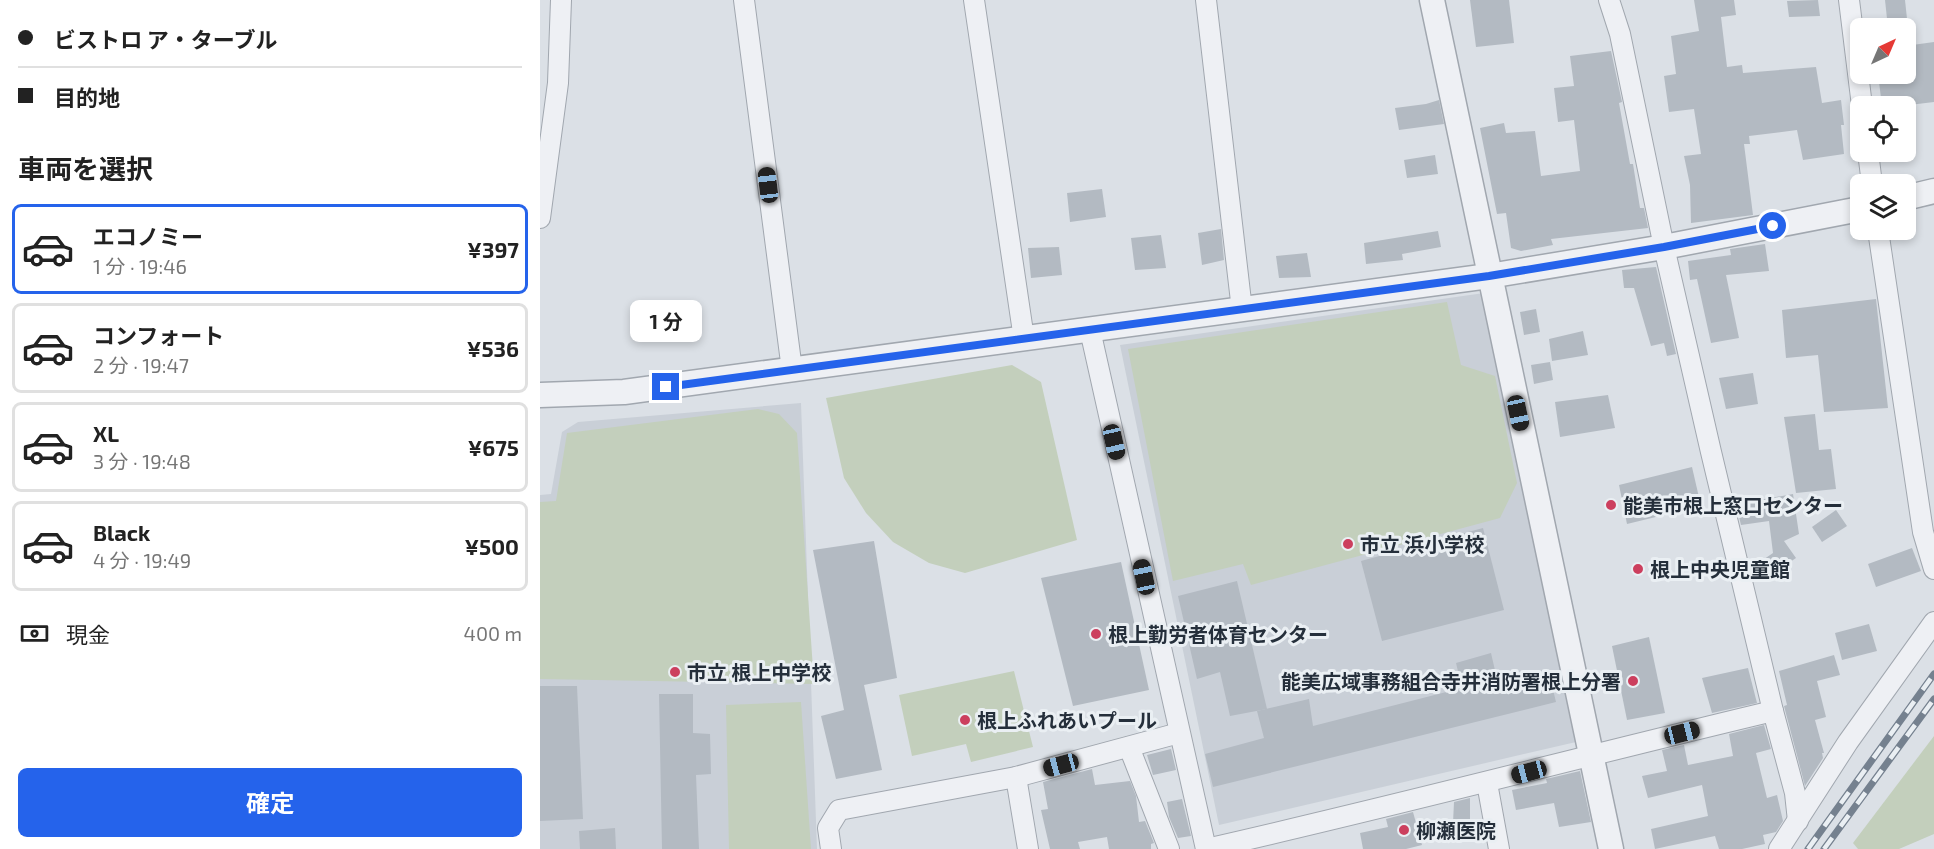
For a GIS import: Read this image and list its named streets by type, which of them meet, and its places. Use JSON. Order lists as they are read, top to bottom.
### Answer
{
  "places": [
    "能美市根上窓口センター",
    "市立 浜小学校",
    "根上中央児童館",
    "根上勤労者体育センター",
    "市立 根上中学校",
    "能美広域事務組合寺井消防署根上分署",
    "根上ふれあいプール",
    "柳瀬医院"
  ],
  "north": "top right",
  "page": {
    "banner": ["ビストロ ア・ターブル", "目的地"],
    "heading": "車両を選択",
    "list": [
      {
        "name": "エコノミー",
        "note": "1 分 · 19:46",
        "value": "¥397"
      },
      {
        "name": "コンフォート",
        "note": "2 分 · 19:47",
        "value": "¥536"
      },
      {
        "name": "XL",
        "note": "3 分 · 19:48",
        "value": "¥675"
      },
      {
        "name": "Black",
        "note": "4 分 · 19:49",
        "value": "¥500"
      }
    ],
    "bubble": "1 分",
    "pay": ["現金", "400 m"],
    "buttons": "確定"
  }
}
